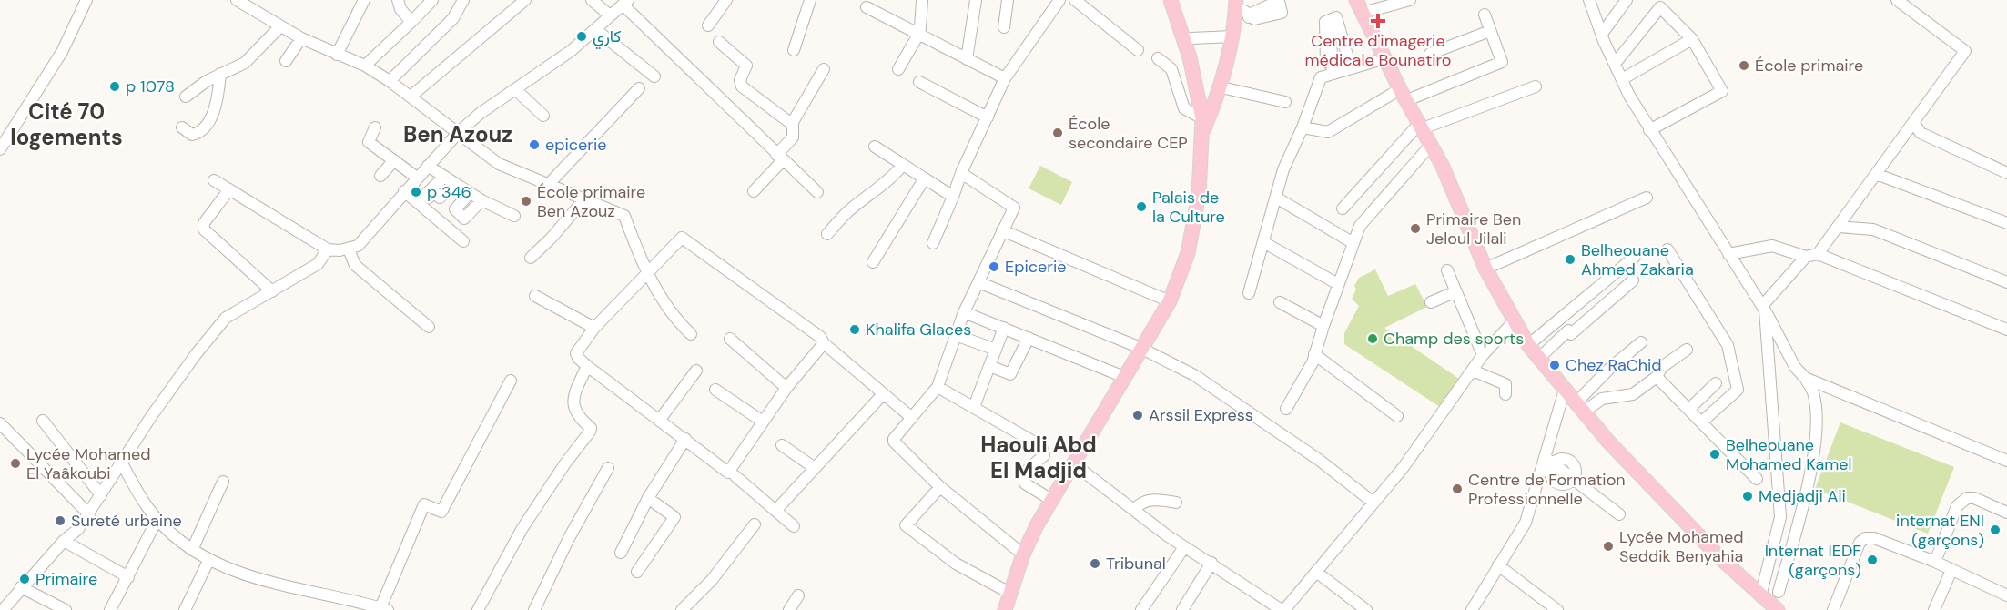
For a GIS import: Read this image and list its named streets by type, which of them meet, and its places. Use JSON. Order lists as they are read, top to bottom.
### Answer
{
  "districts": ["Cité 70 logements", "Ben Azouz", "Haouli Abd El Madjid"],
  "places": {
    "health": ["Centre d'imagerie médicale Bounatiro"],
    "other": [
      "كاري",
      "École primaire",
      "p 1078",
      "École secondaire CEP",
      "epicerie",
      "p 346",
      "École primaire Ben Azouz",
      "Palais de la Culture",
      "Primaire Ben Jeloul Jilali",
      "Belheouane Ahmed Zakaria",
      "Epicerie",
      "Khalifa Glaces",
      "Champ des sports",
      "Chez RaChid",
      "Arssil Express",
      "Belheouane Mohamed Kamel",
      "Lycée Mohamed El Yaâkoubi",
      "Centre de Formation Professionnelle",
      "Medjadji Ali",
      "Sureté urbaine",
      "internat ENI (garçons)",
      "Lycée Mohamed Seddik Benyahia",
      "Internat IEDF (garçons)",
      "Tribunal",
      "Primaire"
    ]
  }
}
